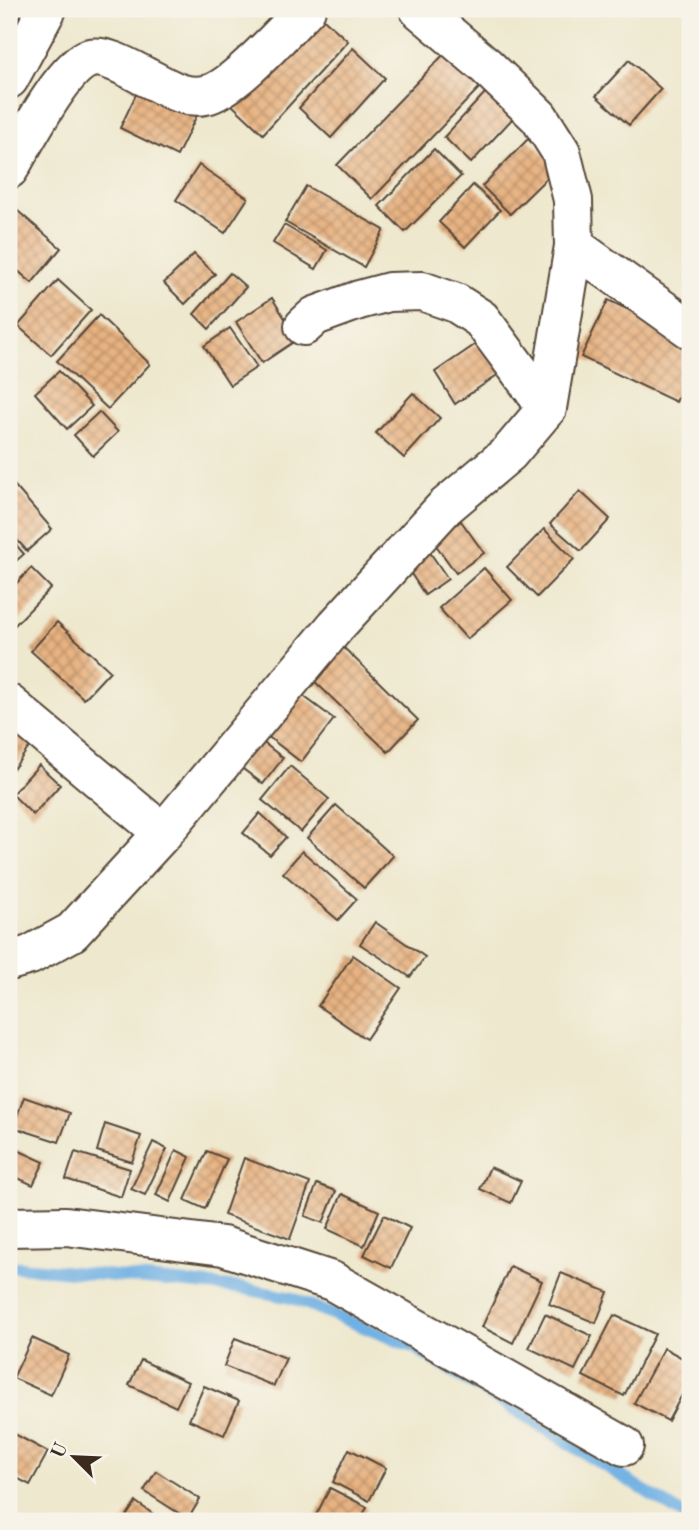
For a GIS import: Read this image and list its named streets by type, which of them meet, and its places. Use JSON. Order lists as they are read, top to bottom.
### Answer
{
  "north": "top left"
}
